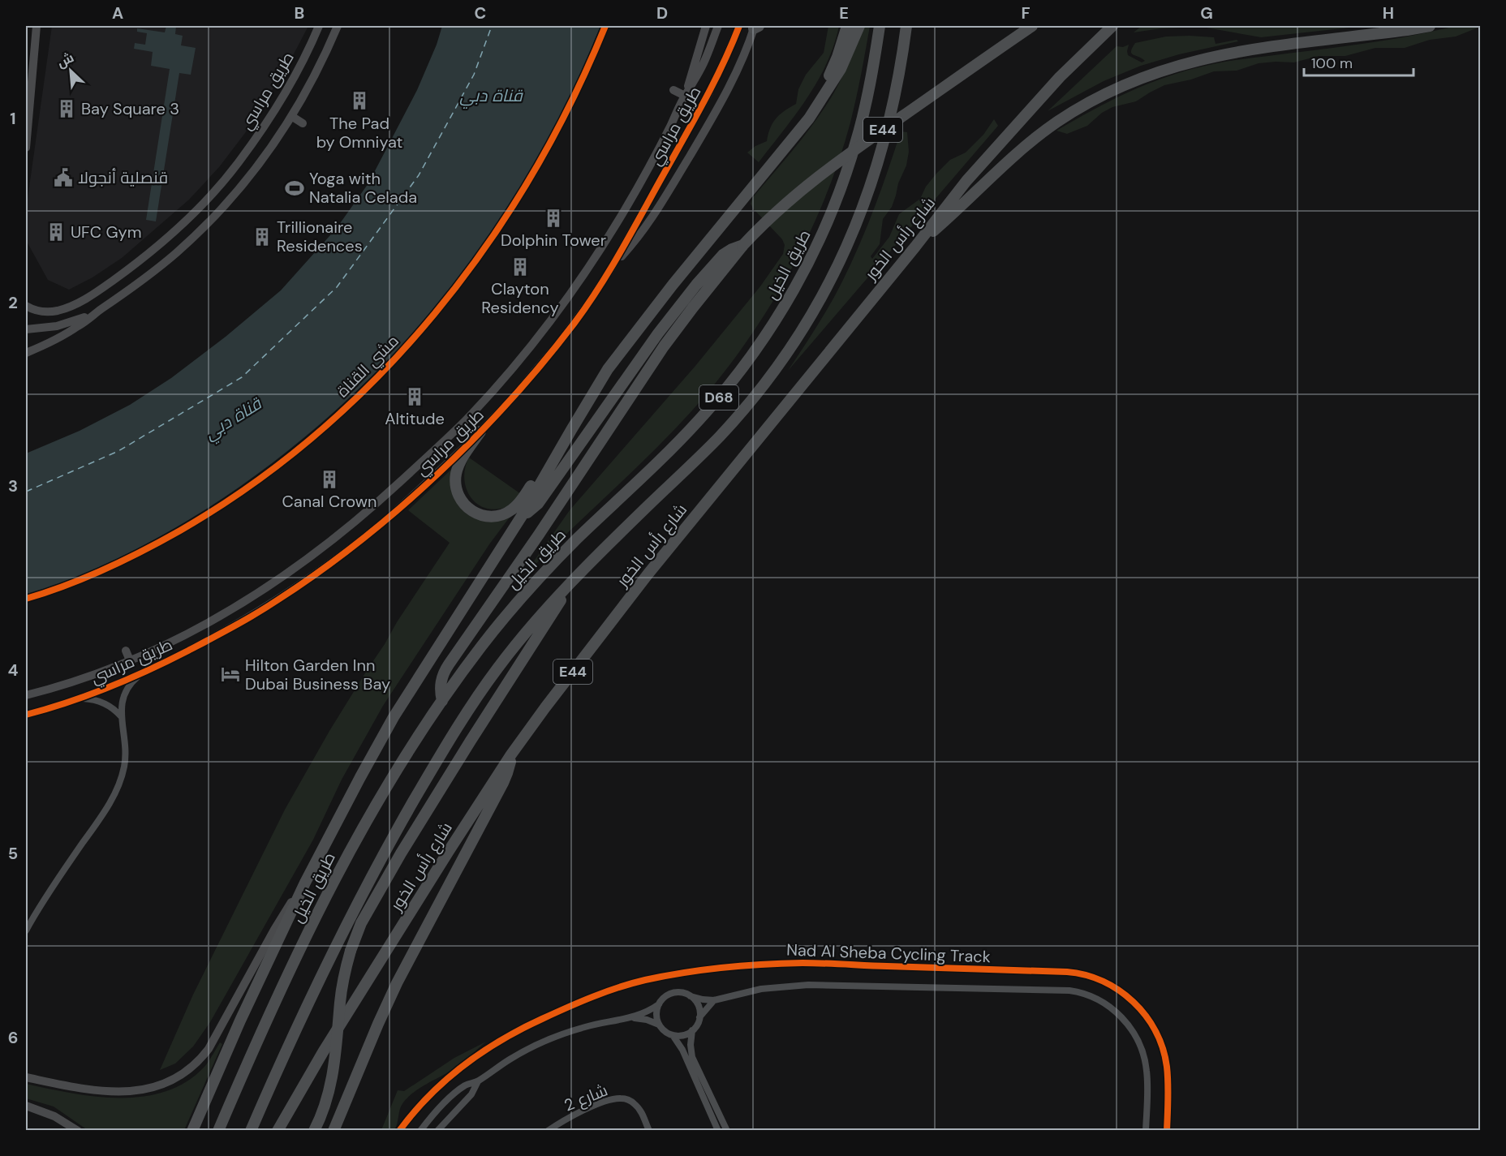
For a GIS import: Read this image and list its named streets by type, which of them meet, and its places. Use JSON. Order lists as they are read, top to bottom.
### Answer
{
  "streets": {
    "highway": [
      "E44",
      "شارع رأس الخور",
      "طريق الخيل",
      "D68"
    ],
    "street": ["طريق مراسي", "شارع 2"],
    "cycle path": ["مشي القناة", "Nad Al Sheba Cycling Track"]
  },
  "crossings": [
    ["E44", "طريق الخيل"]
  ],
  "water": ["قناة دبي"],
  "places": {
    "building": [
      "The Pad by Omniyat",
      "Bay Square 3",
      "Dolphin Tower",
      "UFC Gym",
      "Trillionaire Residences",
      "Clayton Residency",
      "Altitude",
      "Canal Crown"
    ],
    "public building": ["قنصلية أنجولا"],
    "sports": ["Yoga with Natalia Celada"],
    "hotel": ["Hilton Garden Inn Dubai Business Bay"]
  },
  "scale_bar": "100 m",
  "north": "top left",
  "grid": {
    "columns": [
      "A",
      "B",
      "C",
      "D",
      "E",
      "F",
      "G",
      "H"
    ],
    "rows": [
      "1",
      "2",
      "3",
      "4",
      "5",
      "6"
    ]
  }
}
